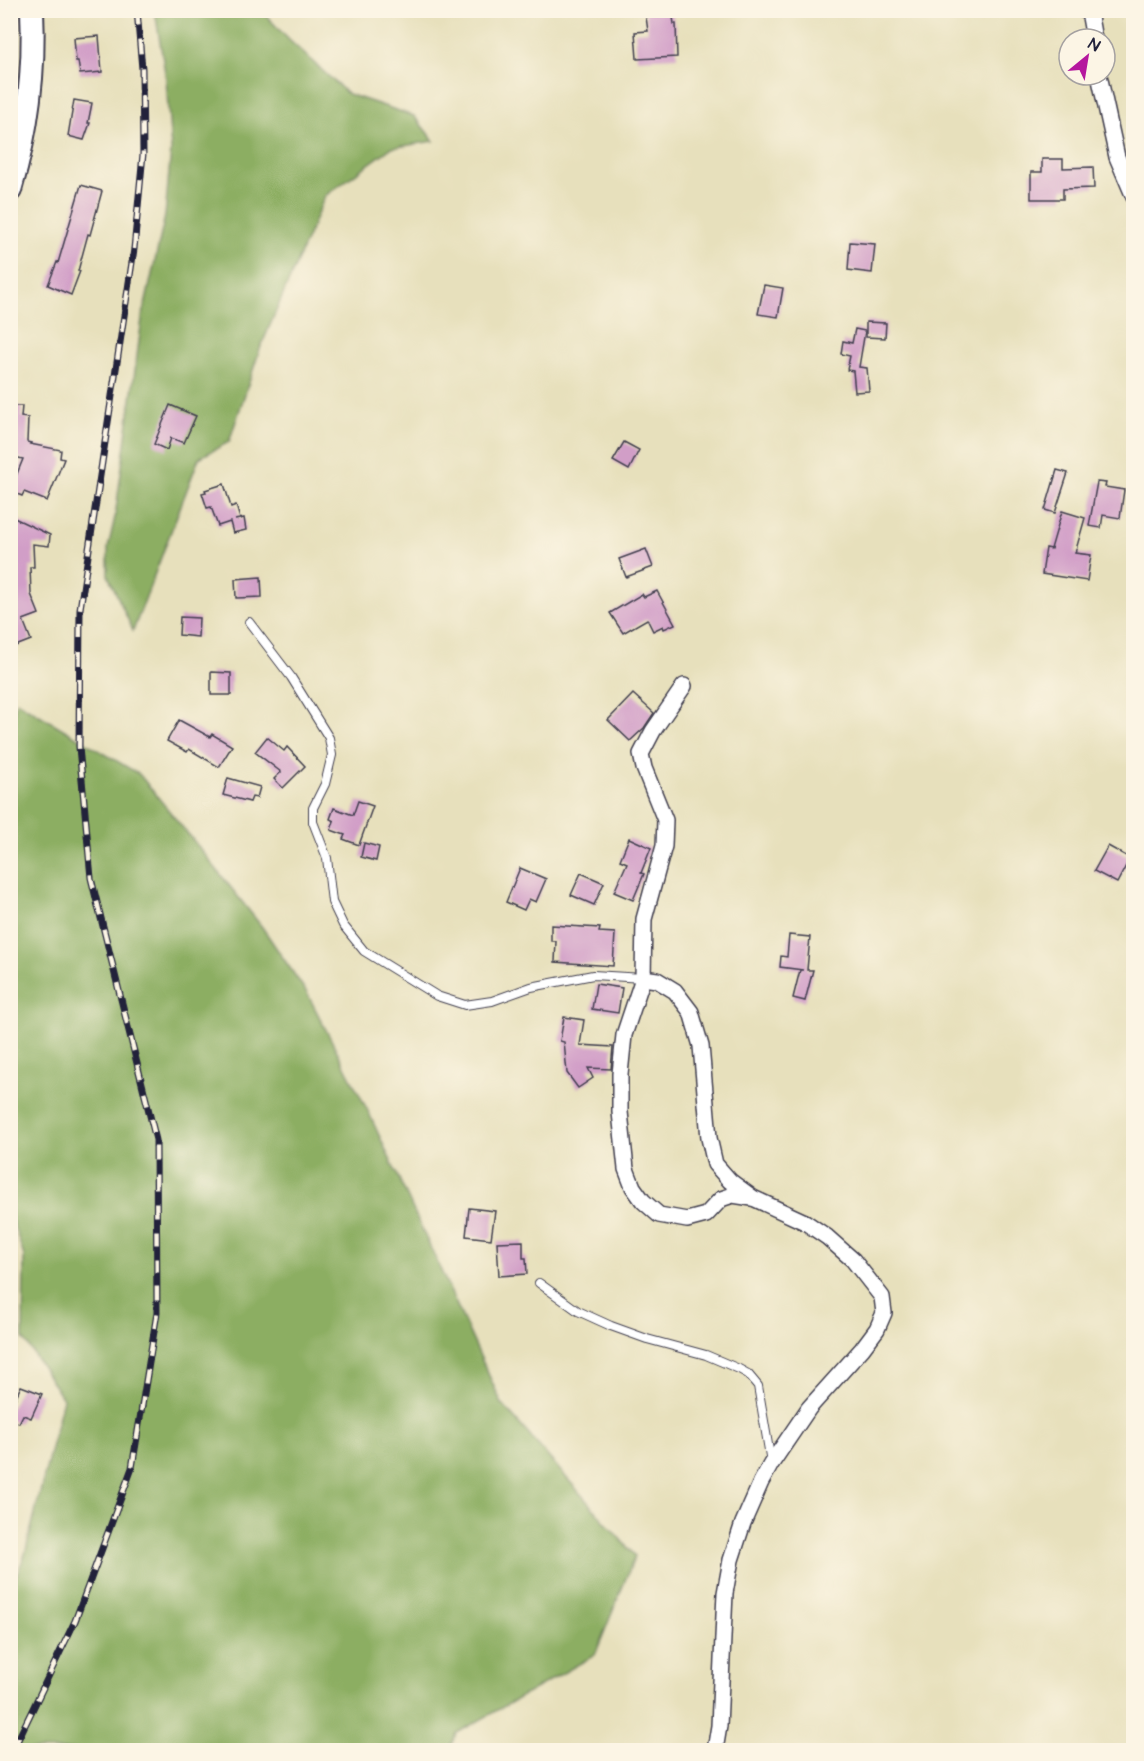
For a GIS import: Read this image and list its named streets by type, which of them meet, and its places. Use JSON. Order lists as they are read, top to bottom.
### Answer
{
  "north": "top right"
}
